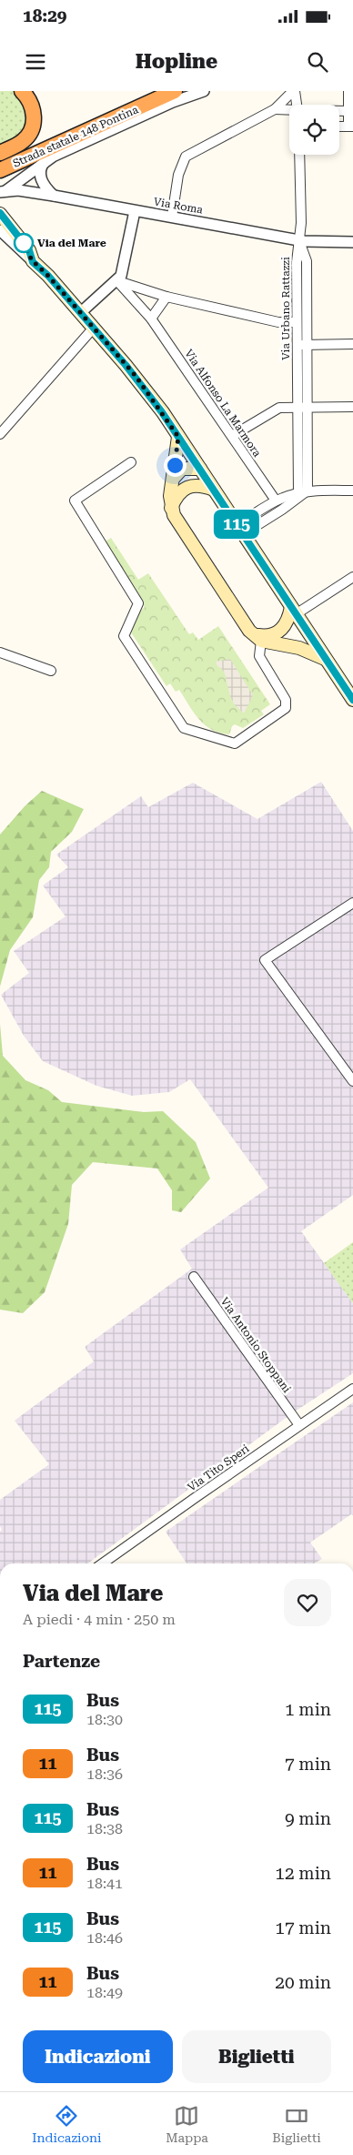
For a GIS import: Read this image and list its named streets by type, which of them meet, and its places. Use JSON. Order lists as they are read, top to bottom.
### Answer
{
  "streets": {
    "highway": ["Strada statale 148 Pontina"],
    "street": [
      "Via Roma",
      "Via Urbano Rattazzi",
      "Via Alfonso La Marmora",
      "Via Antonio Stoppani",
      "Via Tito Speri"
    ]
  },
  "crossings": [
    ["Via Roma", "Via Urbano Rattazzi"],
    ["Via Antonio Stoppani", "Via Tito Speri"]
  ],
  "places": ["Via del Mare"],
  "lines": ["bus line 115"],
  "page": {
    "status": "18:29",
    "header": "Hopline",
    "on_map": "115",
    "heading": [
      ["Via del Mare", "A piedi · 4 min · 250 m"],
      "Partenze"
    ],
    "list": [
      {
        "mark": "115",
        "name": "Bus",
        "note": "18:30",
        "value": "1 min"
      },
      {
        "mark": "11",
        "name": "Bus",
        "note": "18:36",
        "value": "7 min"
      },
      {
        "mark": "115",
        "name": "Bus",
        "note": "18:38",
        "value": "9 min"
      },
      {
        "mark": "11",
        "name": "Bus",
        "note": "18:41",
        "value": "12 min"
      },
      {
        "mark": "115",
        "name": "Bus",
        "note": "18:46",
        "value": "17 min"
      },
      {
        "mark": "11",
        "name": "Bus",
        "note": "18:49",
        "value": "20 min"
      }
    ],
    "buttons": ["Indicazioni", "Biglietti"],
    "tabs": ["Indicazioni", "Mappa", "Biglietti"]
  }
}
